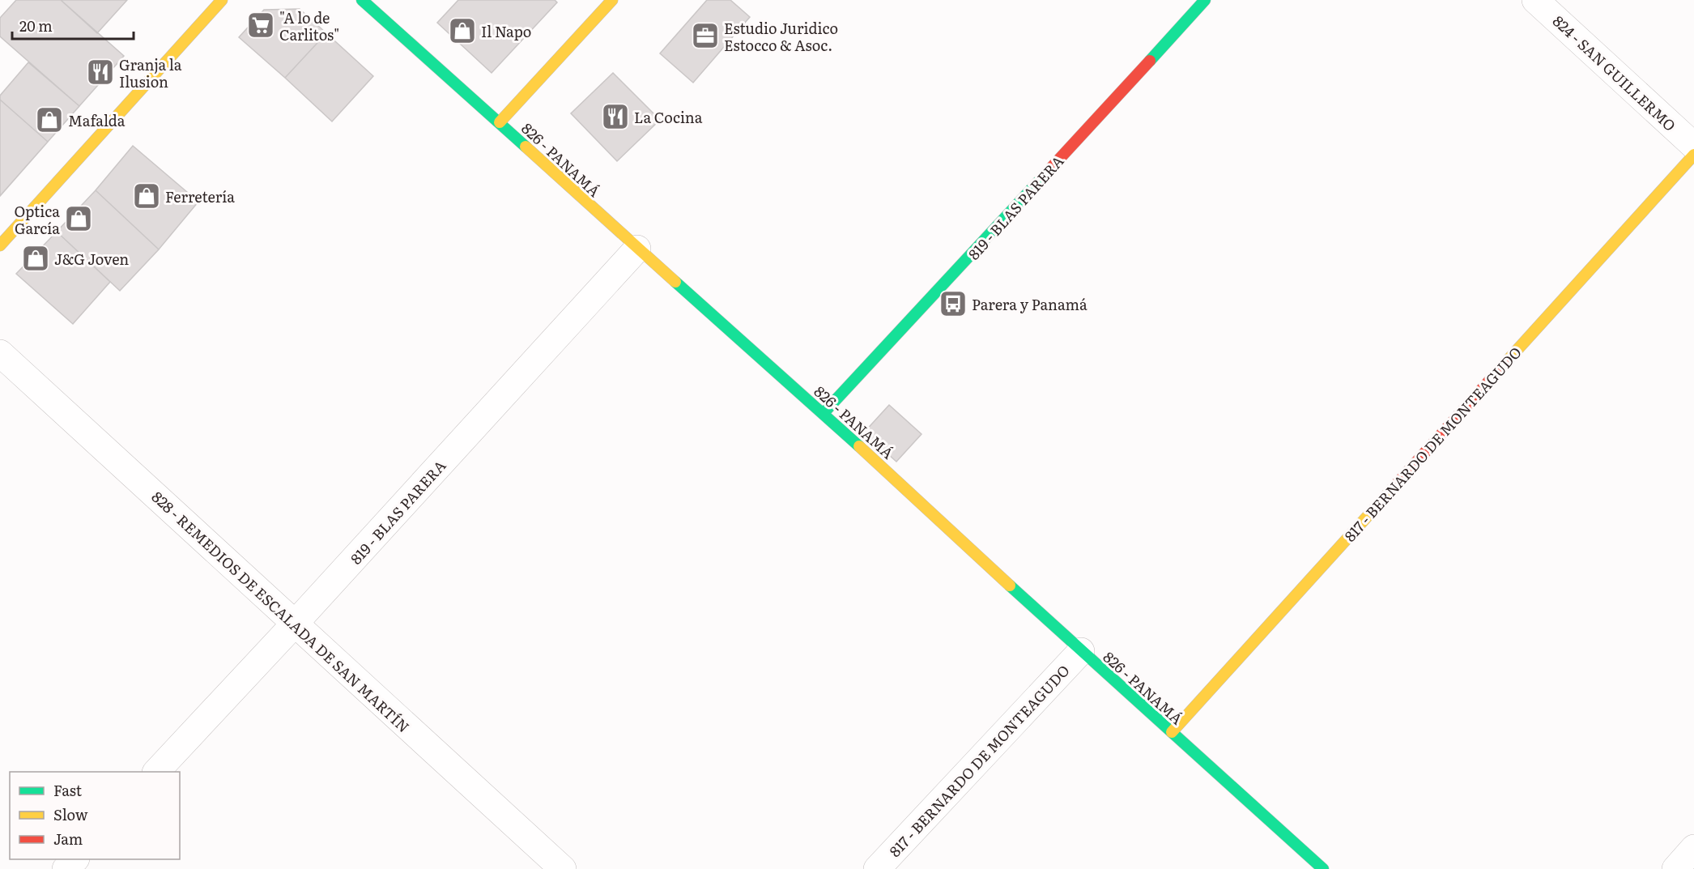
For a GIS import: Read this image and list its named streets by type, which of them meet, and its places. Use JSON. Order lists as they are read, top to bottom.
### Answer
{
  "streets": {
    "street": [
      "824 - SAN GUILLERMO",
      "826 - PANAMÁ",
      "819 - BLAS PARERA",
      "817 - BERNARDO DE MONTEAGUDO",
      "828 - REMEDIOS DE ESCALADA DE SAN MARTÍN"
    ]
  },
  "crossings": [
    ["826 - PANAMÁ", "819 - BLAS PARERA"],
    ["826 - PANAMÁ", "817 - BERNARDO DE MONTEAGUDO"],
    ["819 - BLAS PARERA", "828 - REMEDIOS DE ESCALADA DE SAN MARTÍN"]
  ],
  "places": {
    "supermarket": ["\"A lo de Carlitos\""],
    "shop": [
      "Il Napo",
      "Mafalda",
      "Ferretería",
      "Optica García",
      "J&G Joven"
    ],
    "office": ["Estudio Juridico Estocco & Asoc."],
    "restaurant": ["Granja la Ilusion", "La Cocina"],
    "bus stop": ["Parera y Panamá"]
  },
  "legend": ["Fast", "Slow", "Jam"],
  "scale_bar": "20 m"
}
